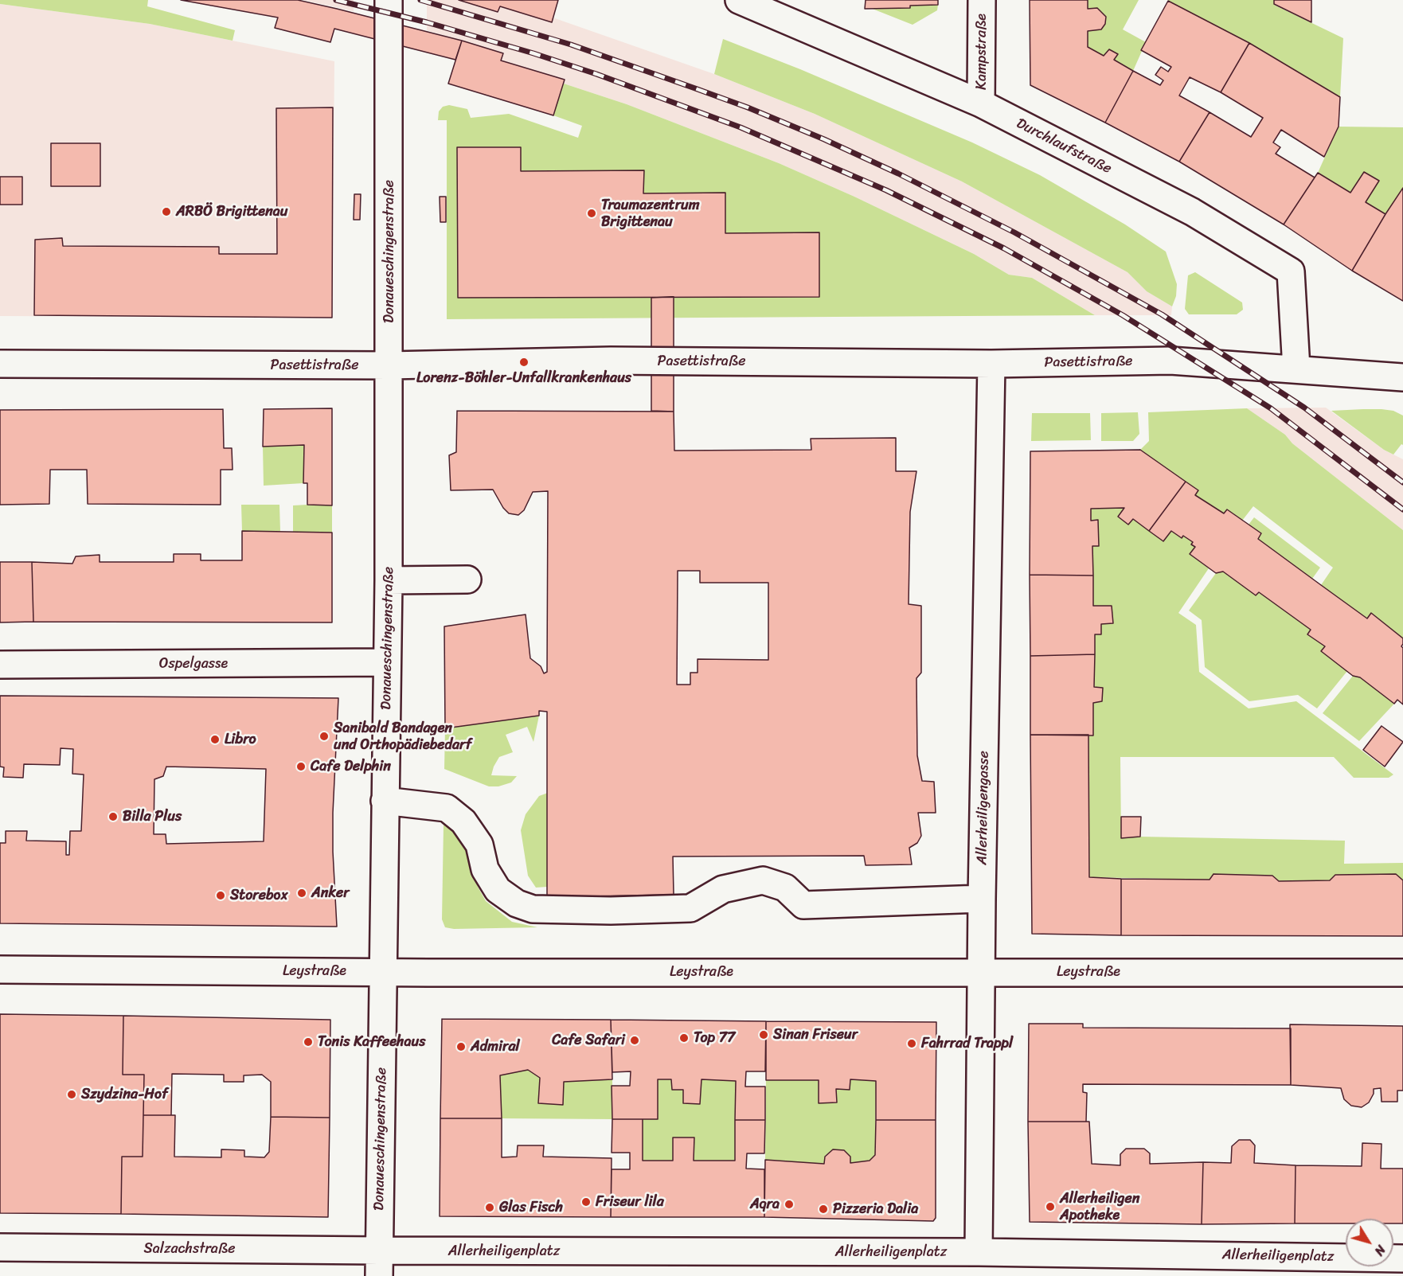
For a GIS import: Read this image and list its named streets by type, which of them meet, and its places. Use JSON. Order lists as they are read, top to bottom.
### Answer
{
  "streets": {
    "street": [
      "Kampstraße",
      "Durchlaufstraße",
      "Donaueschingenstraße",
      "Pasettistraße",
      "Ospelgasse",
      "Allerheiligengasse",
      "Leystraße",
      "Salzachstraße",
      "Allerheiligenplatz"
    ]
  },
  "crossings": [
    ["Kampstraße", "Durchlaufstraße"],
    ["Durchlaufstraße", "Pasettistraße"],
    ["Donaueschingenstraße", "Pasettistraße"],
    ["Donaueschingenstraße", "Ospelgasse"],
    ["Donaueschingenstraße", "Leystraße"],
    ["Donaueschingenstraße", "Salzachstraße"],
    ["Donaueschingenstraße", "Allerheiligenplatz"],
    ["Pasettistraße", "Allerheiligengasse"],
    ["Allerheiligengasse", "Leystraße"],
    ["Allerheiligengasse", "Allerheiligenplatz"],
    ["Salzachstraße", "Allerheiligenplatz"]
  ],
  "places": [
    "ARBÖ Brigittenau",
    "Traumazentrum Brigittenau",
    "Lorenz-Böhler-Unfallkrankenhaus",
    "Sanibald Bandagen und Orthopädiebedarf",
    "Libro",
    "Cafe Delphin",
    "Billa Plus",
    "Anker",
    "Storebox",
    "Sinan Friseur",
    "Top 77",
    "Cafe Safari",
    "Tonis Kaffeehaus",
    "Fahrrad Trappl",
    "Admiral",
    "Szydzina-Hof",
    "Friseur lila",
    "Aqra",
    "Allerheiligen Apotheke",
    "Glas Fisch",
    "Pizzeria Dalia"
  ],
  "north": "bottom right"
}
